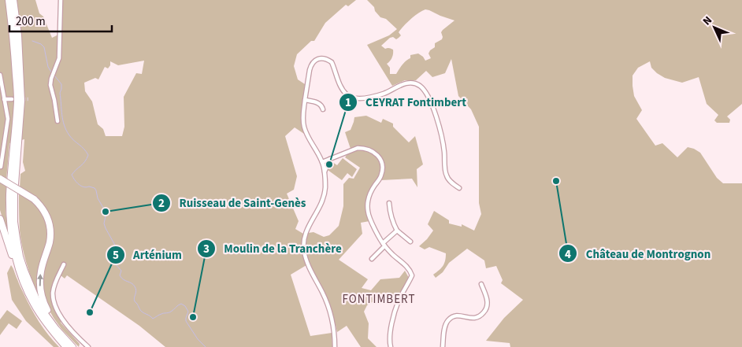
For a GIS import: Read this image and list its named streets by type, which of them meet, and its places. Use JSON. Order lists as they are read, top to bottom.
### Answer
{
  "districts": ["FONTIMBERT"],
  "places": [
    "CEYRAT Fontimbert",
    "Château de Montrognon",
    "Ruisseau de Saint-Genès",
    "Arténium",
    "Moulin de la Tranchère"
  ],
  "scale_bar": "200 m",
  "north": "top left"
}
